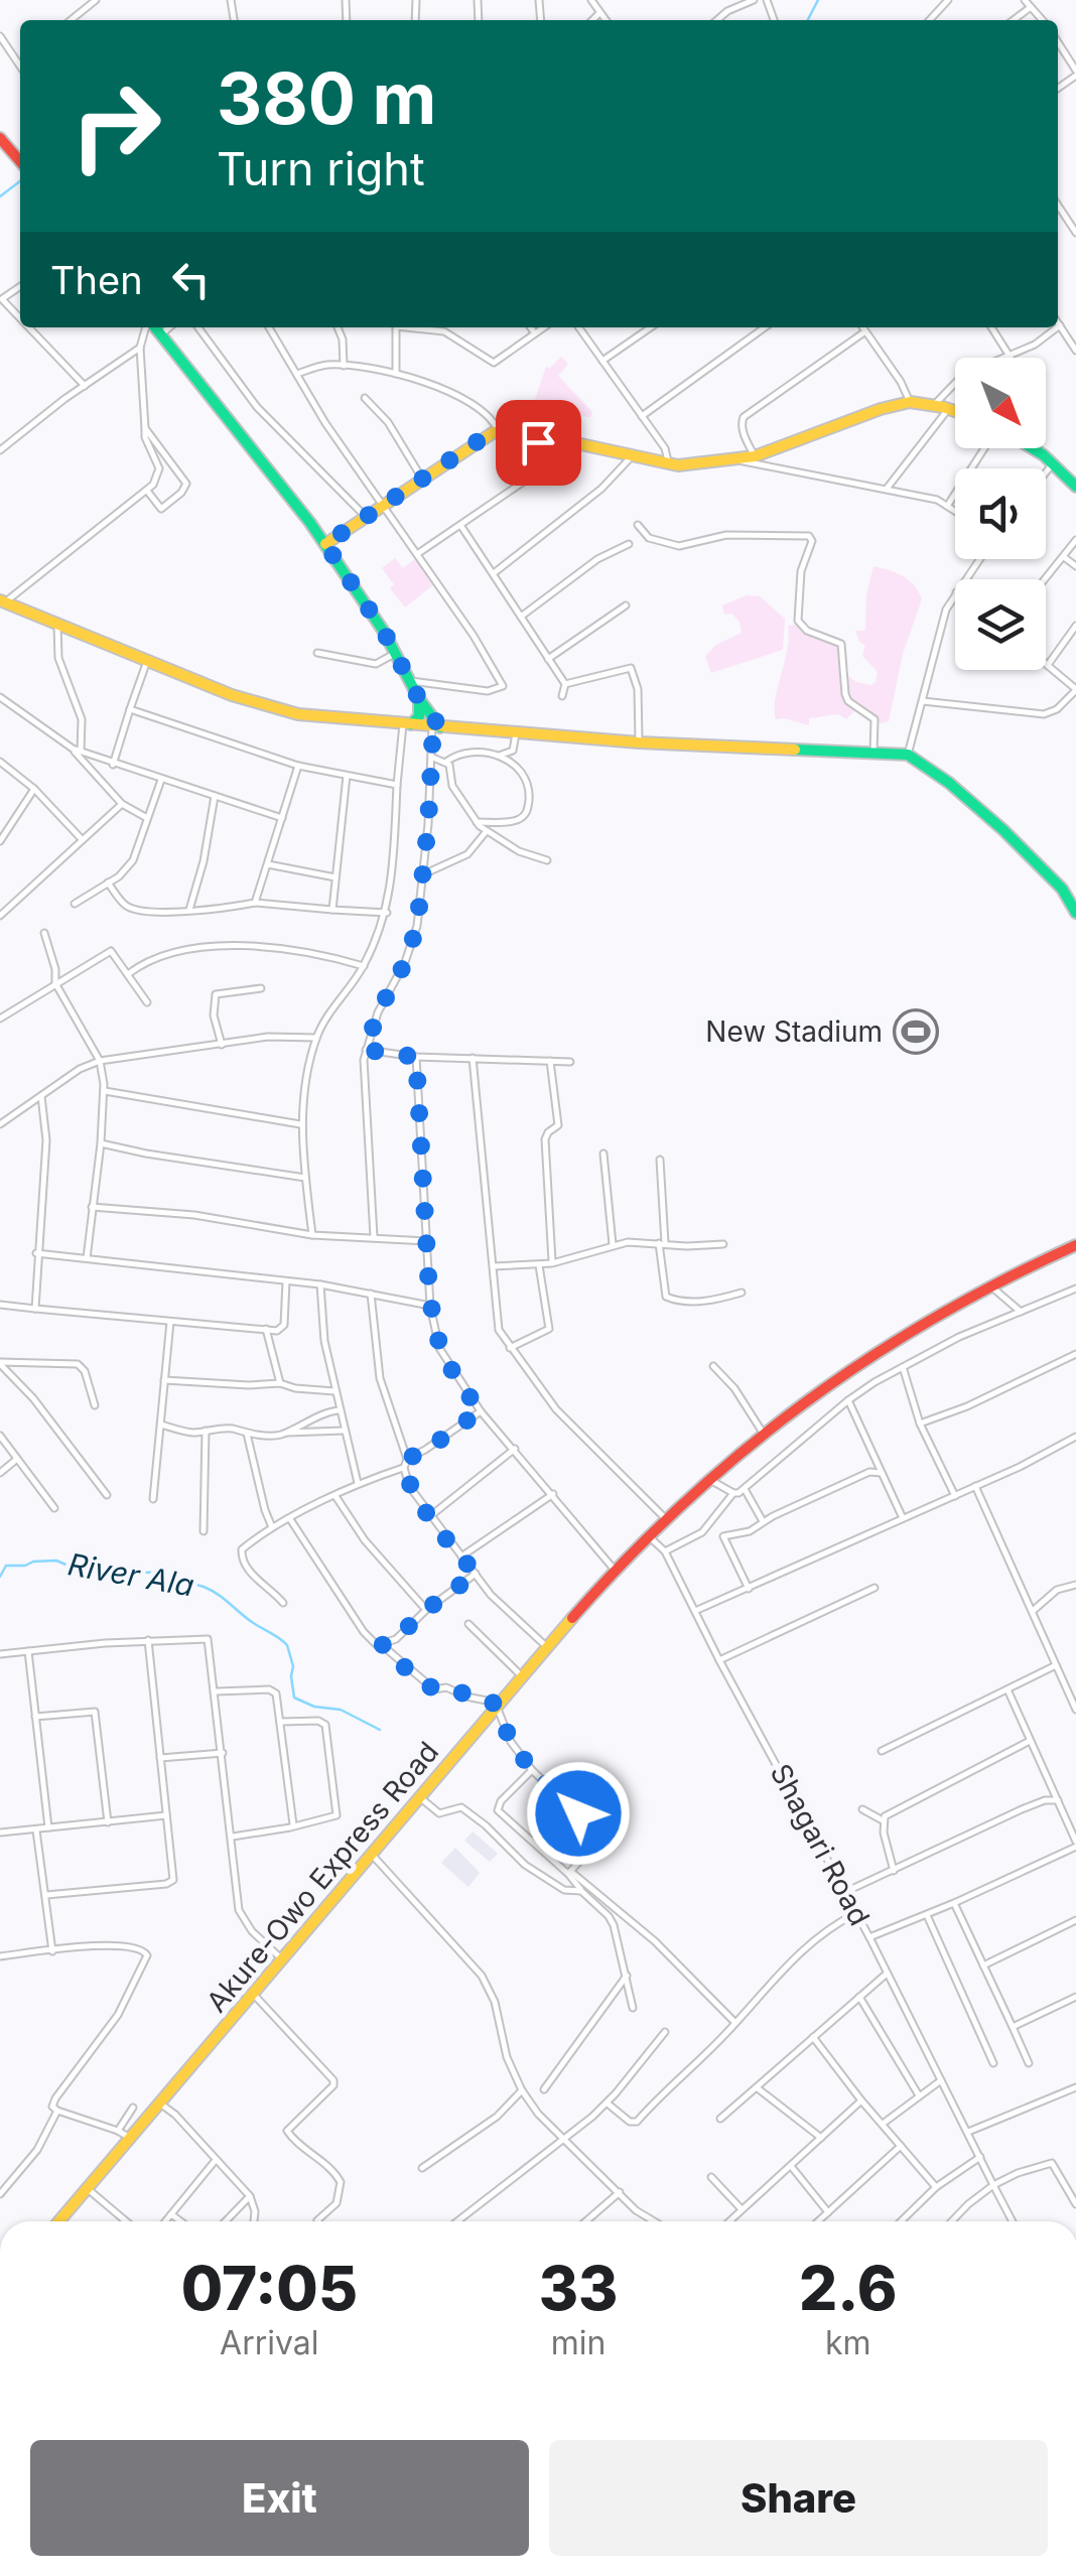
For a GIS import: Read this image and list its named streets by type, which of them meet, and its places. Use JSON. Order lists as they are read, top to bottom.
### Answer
{
  "streets": {
    "main road": ["Akure-Owo Express Road"],
    "street": ["Shagari Road"]
  },
  "water": ["River Ala"],
  "places": {
    "sports": ["New Stadium"]
  },
  "north": "bottom right",
  "page": {
    "turn": ["380 m", "Turn right"],
    "then": "Then",
    "eta": [
      "07:05",
      "Arrival",
      "33",
      "min",
      "2.6",
      "km"
    ],
    "buttons": ["Exit", "Share"]
  }
}
